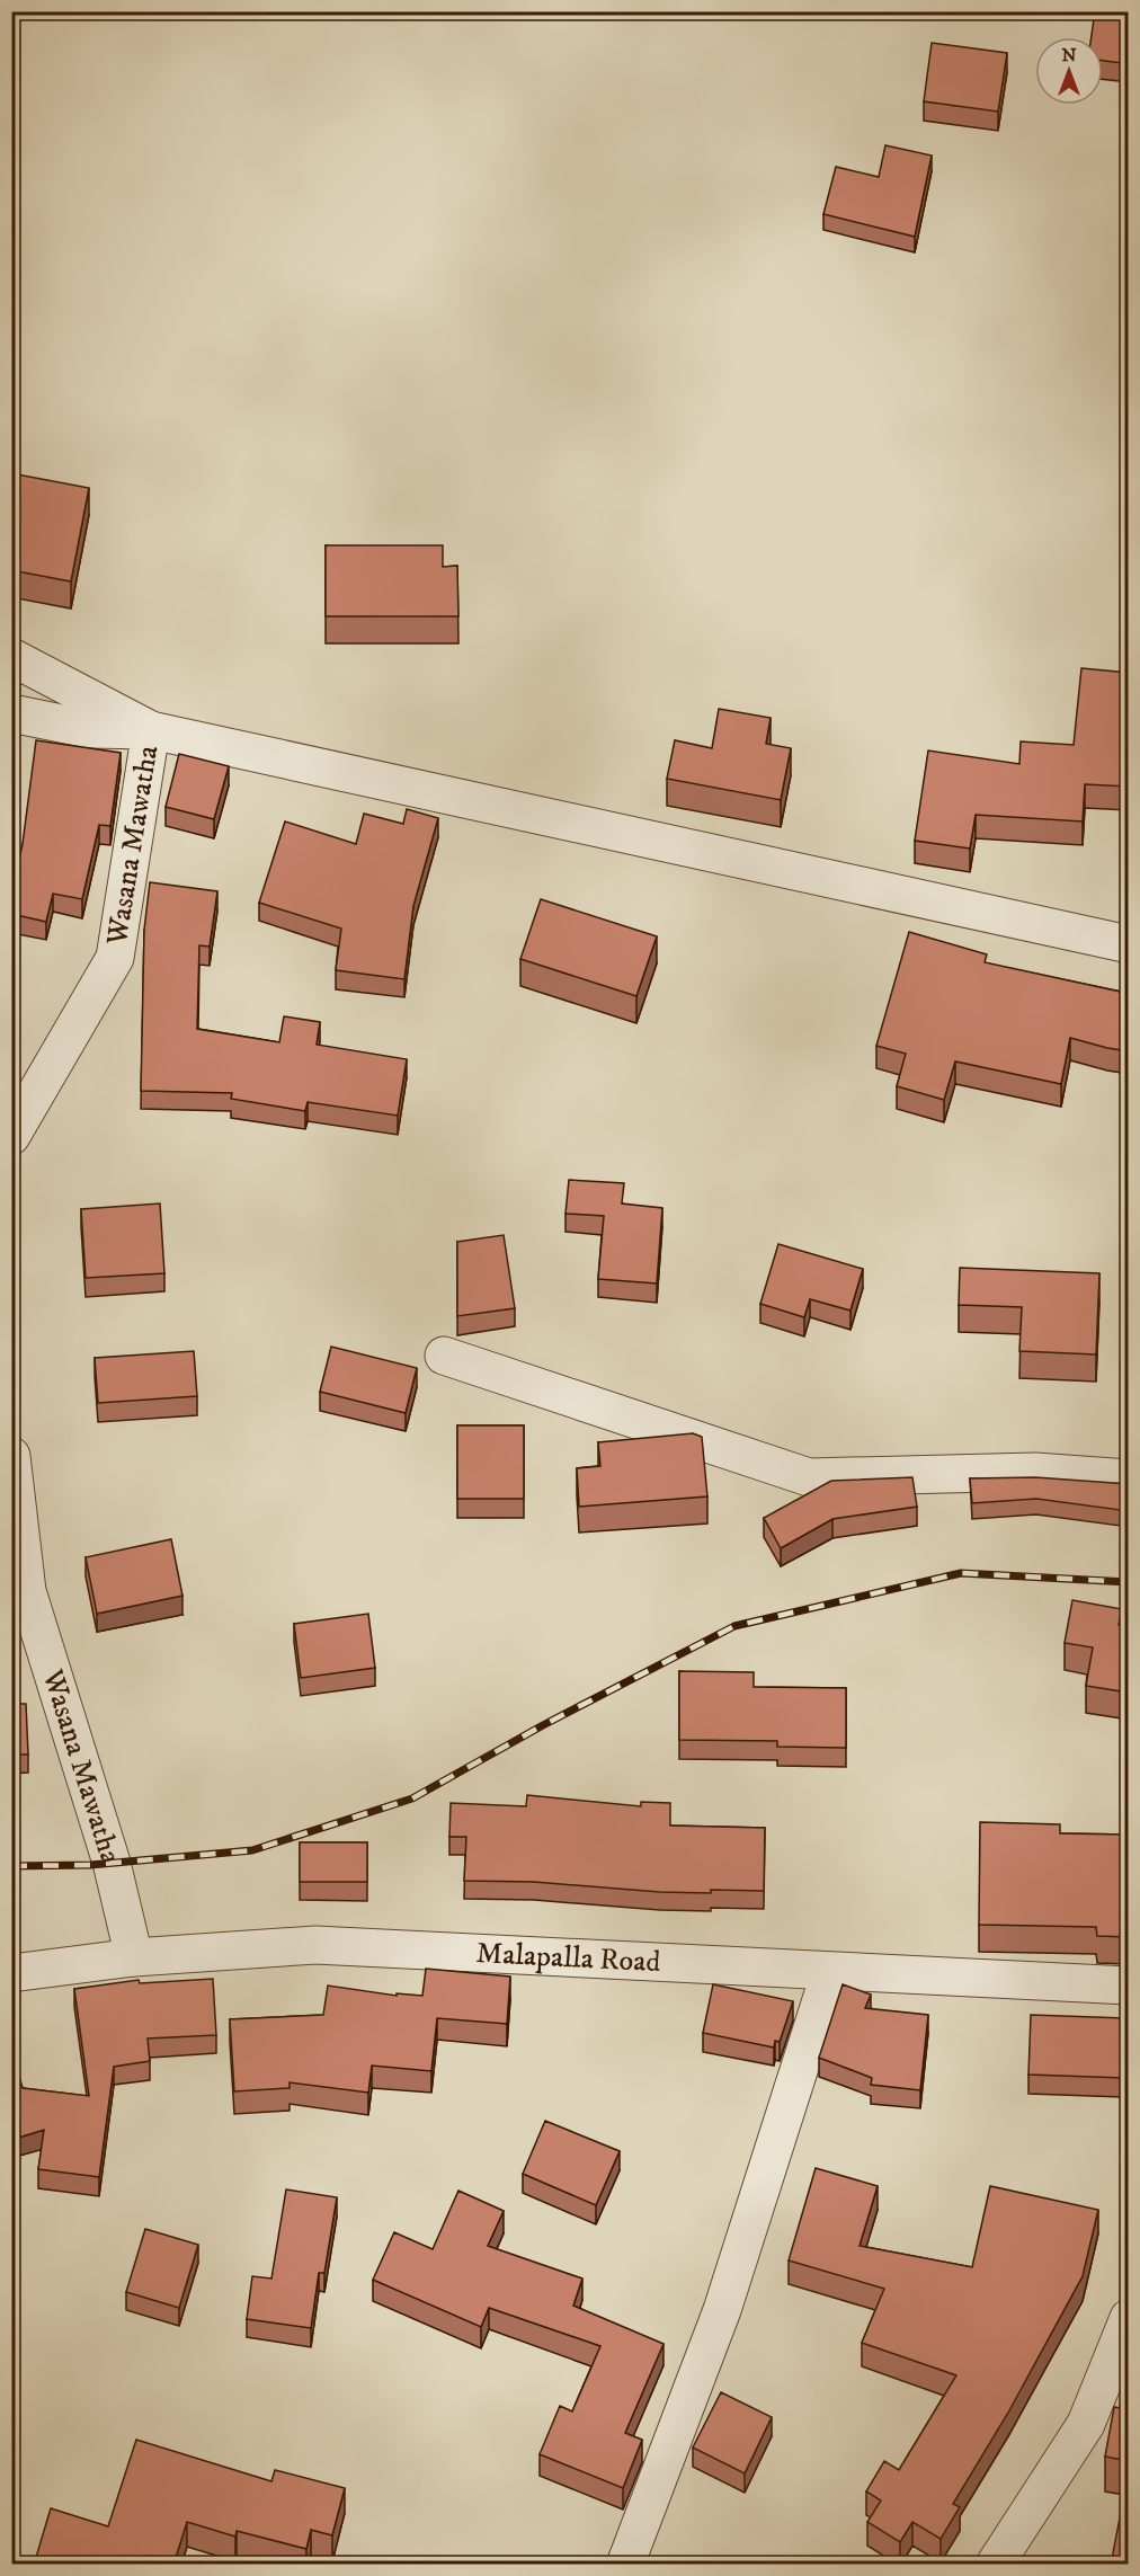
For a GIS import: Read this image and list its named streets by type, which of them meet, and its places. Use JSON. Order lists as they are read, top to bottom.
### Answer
{
  "streets": {
    "street": ["Wasana Mawatha", "Malapalla Road"]
  },
  "crossings": [
    ["Wasana Mawatha", "Malapalla Road"]
  ],
  "north": "top"
}
